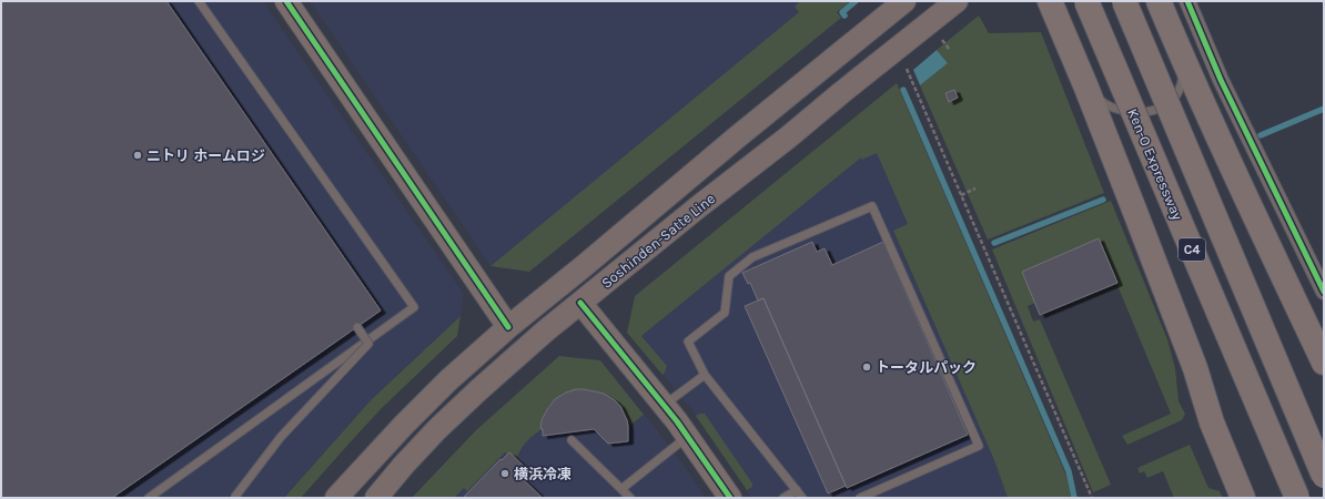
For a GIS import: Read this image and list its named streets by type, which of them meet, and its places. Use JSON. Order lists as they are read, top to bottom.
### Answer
{
  "streets": {
    "highway": ["Ken-O Expressway", "C4"],
    "main road": ["Soshinden-Satte Line"]
  },
  "places": ["ニトリ ホームロジ", "トータルパック", "横浜冷凍"]
}
